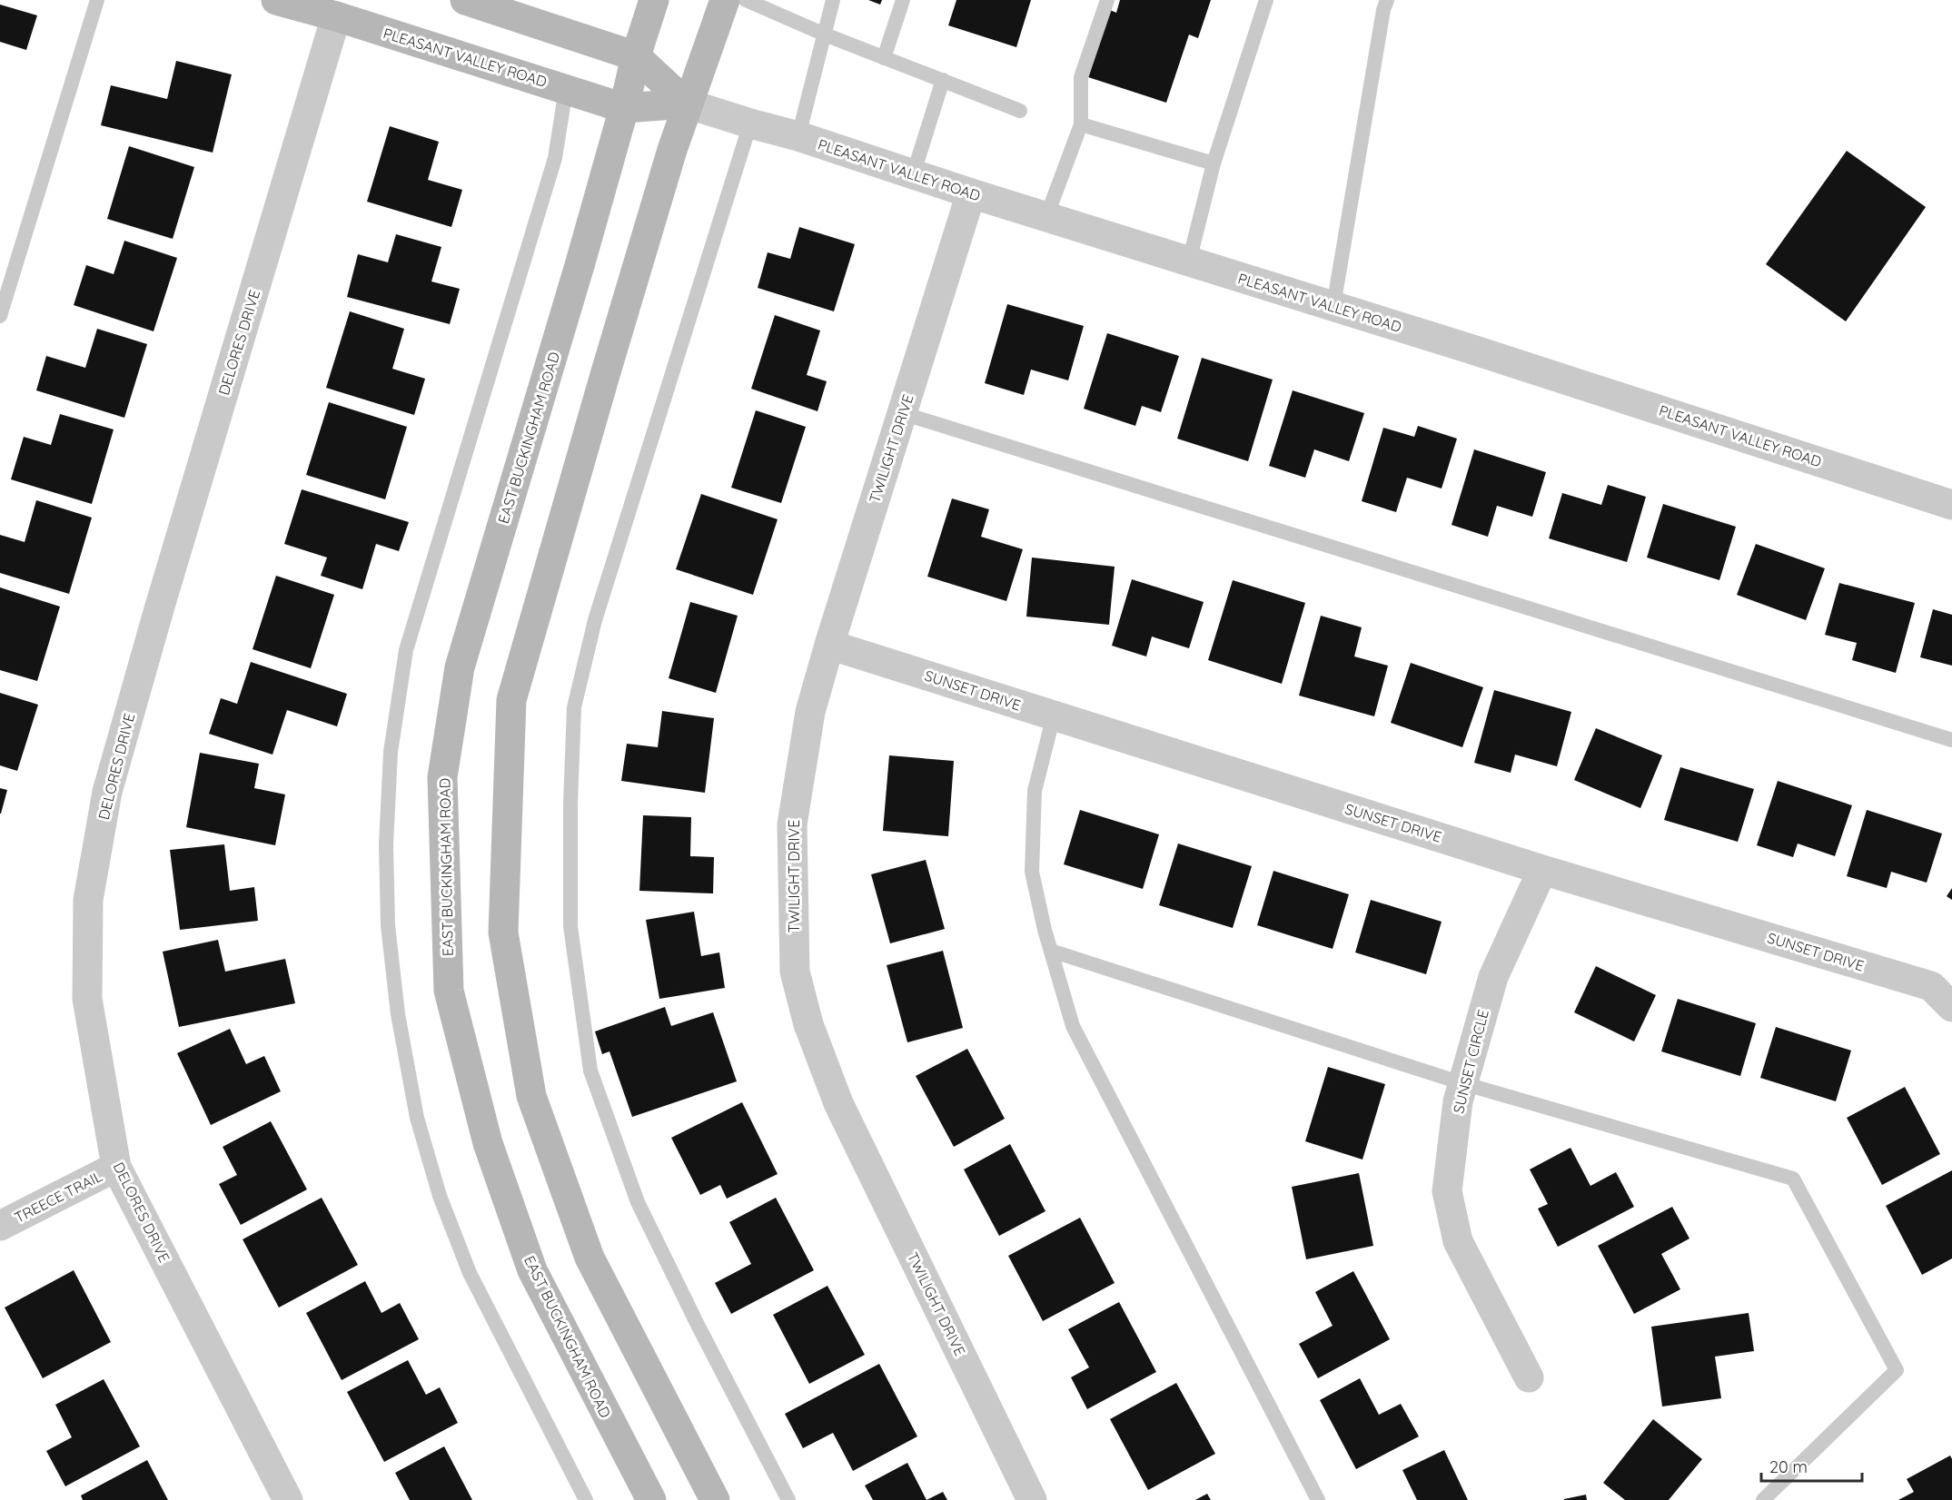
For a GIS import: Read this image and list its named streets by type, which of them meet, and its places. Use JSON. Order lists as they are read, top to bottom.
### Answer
{
  "streets": {
    "main road": ["PLEASANT VALLEY ROAD", "EAST BUCKINGHAM ROAD"],
    "street": [
      "DELORES DRIVE",
      "TWILIGHT DRIVE",
      "SUNSET DRIVE",
      "SUNSET CIRCLE",
      "TREECE TRAIL"
    ]
  },
  "crossings": [
    ["PLEASANT VALLEY ROAD", "DELORES DRIVE"],
    ["PLEASANT VALLEY ROAD", "EAST BUCKINGHAM ROAD"],
    ["PLEASANT VALLEY ROAD", "TWILIGHT DRIVE"],
    ["DELORES DRIVE", "TREECE TRAIL"],
    ["TWILIGHT DRIVE", "SUNSET DRIVE"],
    ["SUNSET DRIVE", "SUNSET CIRCLE"]
  ],
  "scale_bar": "20 m"
}
